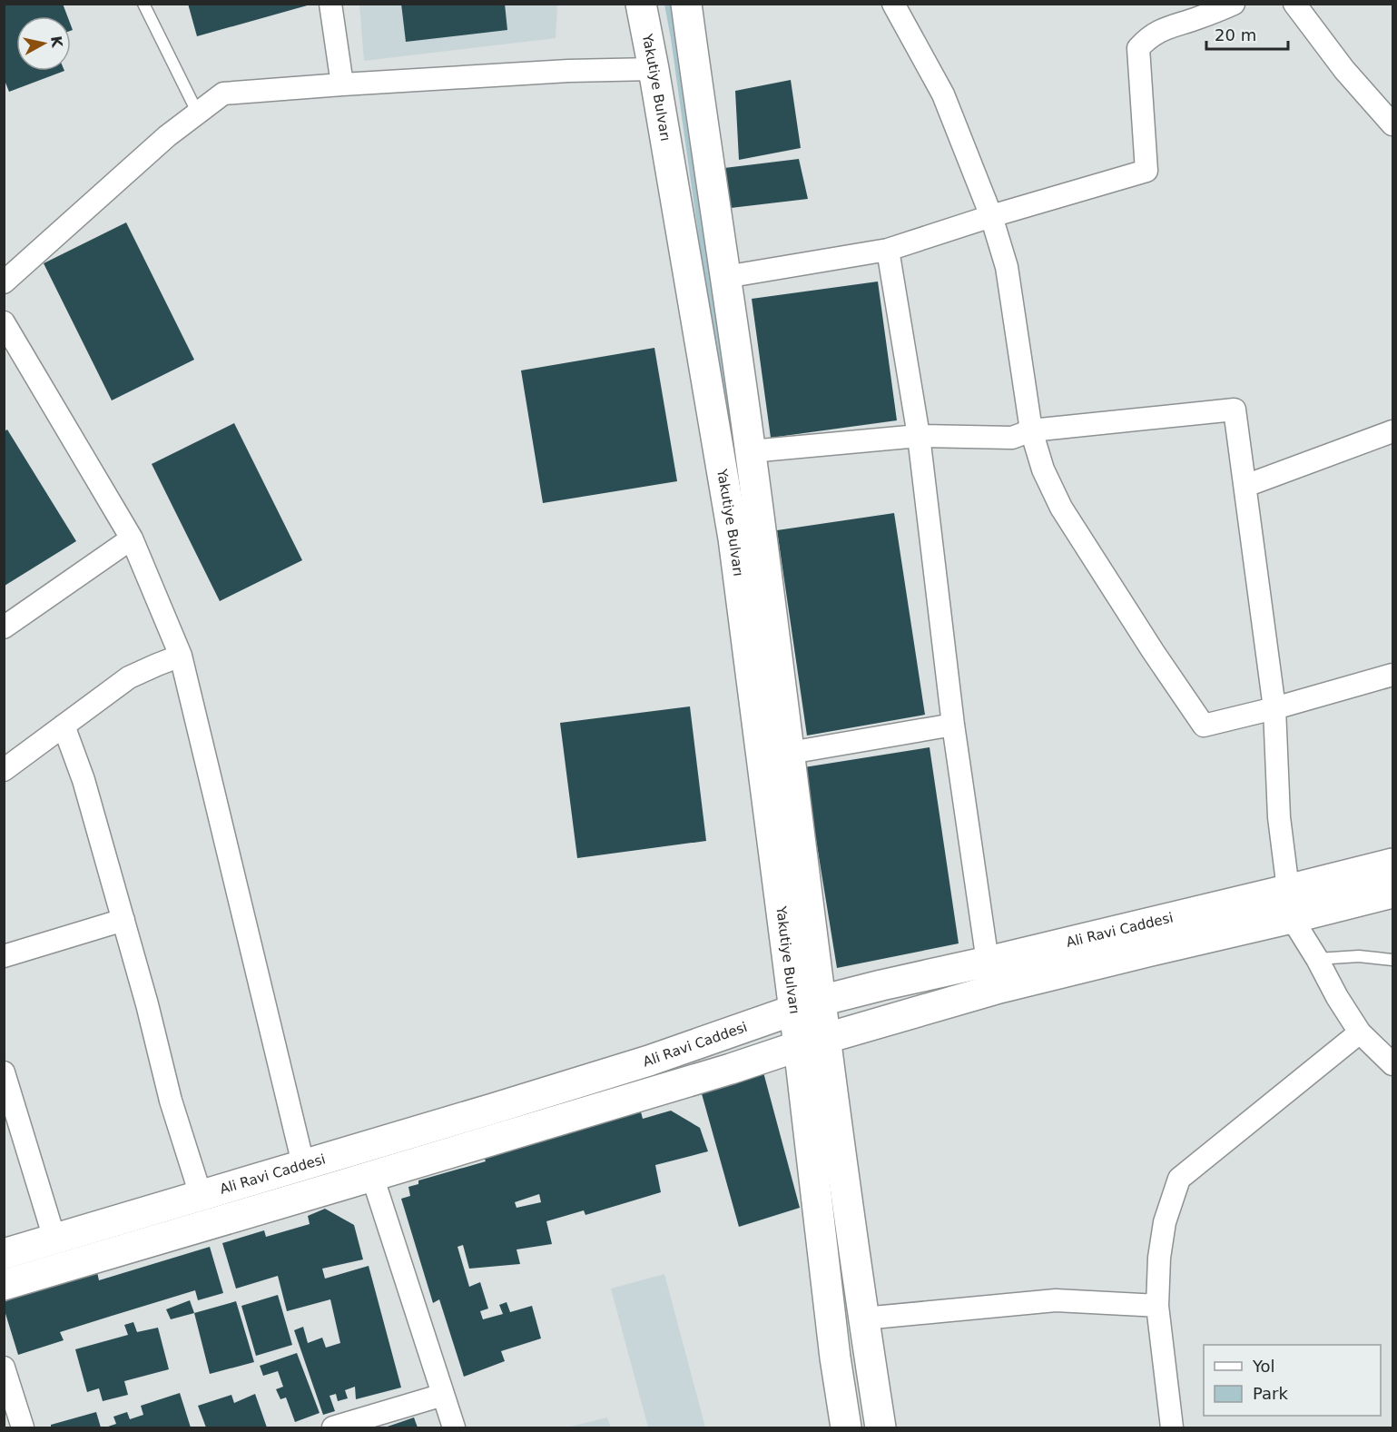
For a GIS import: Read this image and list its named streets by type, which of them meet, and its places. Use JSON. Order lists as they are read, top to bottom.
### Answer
{
  "streets": {
    "main road": ["Yakutiye Bulvarı", "Ali Ravi Caddesi"]
  },
  "crossings": [
    ["Yakutiye Bulvarı", "Ali Ravi Caddesi"]
  ],
  "legend": ["Yol", "Park"],
  "scale_bar": "20 m",
  "north": "right"
}
